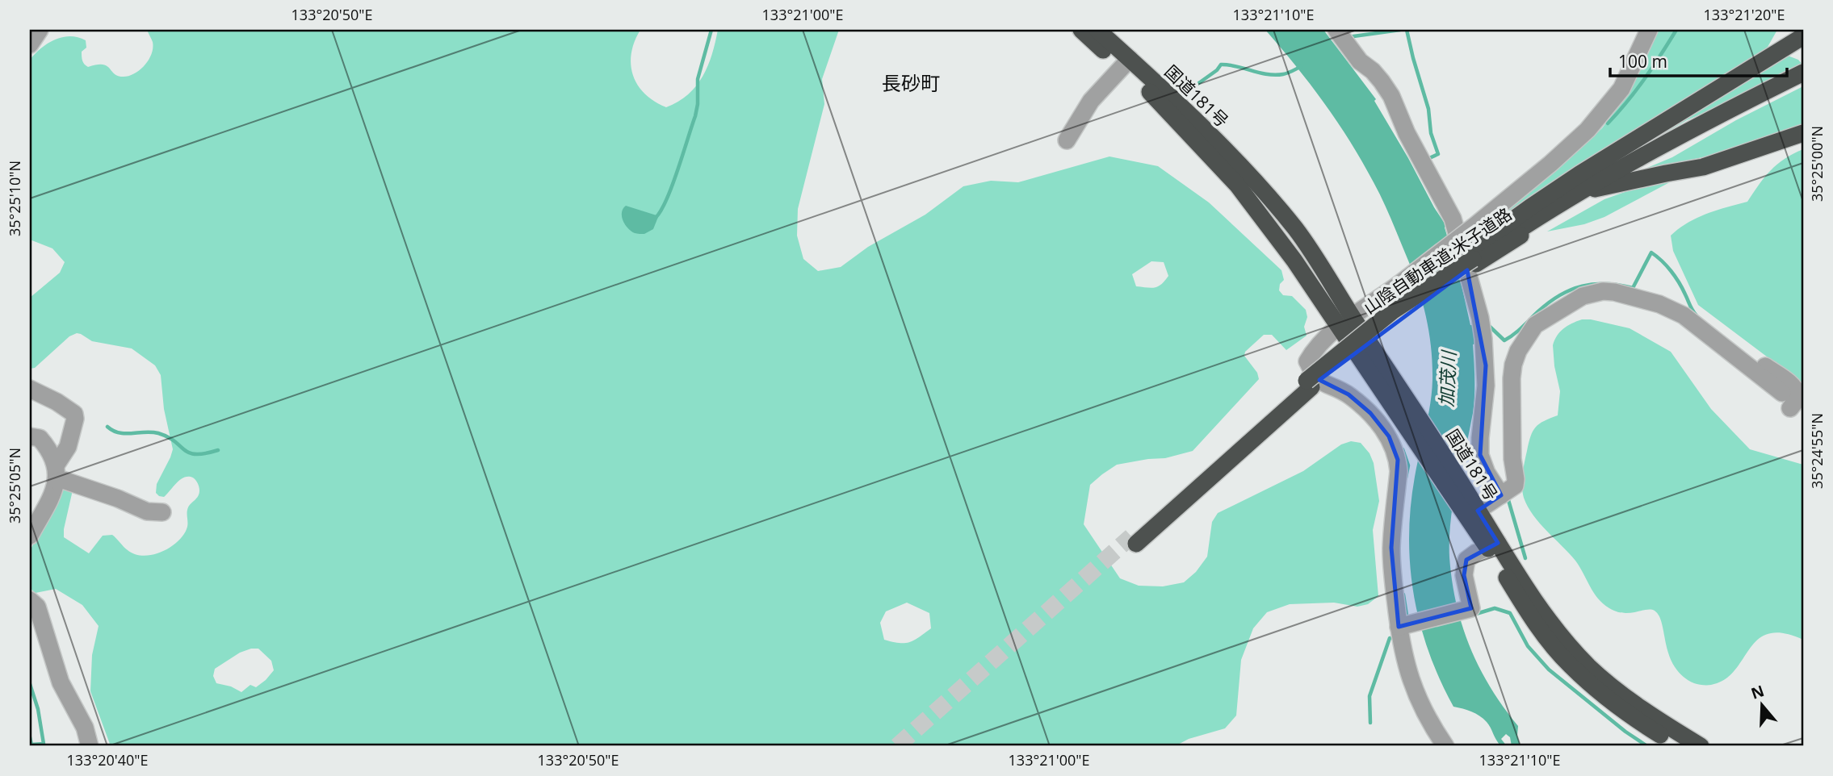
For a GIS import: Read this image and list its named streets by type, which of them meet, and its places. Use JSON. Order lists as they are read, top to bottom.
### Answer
{
  "streets": {
    "highway": ["国道181号", "山陰自動車道;米子道路"]
  },
  "districts": ["長砂町"],
  "water": ["加茂川"],
  "scale_bar": "100 m",
  "north": "top",
  "coordinates": [
    "133°20'50\"E",
    "133°21'00\"E",
    "133°21'10\"E",
    "133°21'20\"E",
    "35°25'00\"N",
    "35°25'10\"N",
    "35°24'55\"N",
    "35°25'05\"N",
    "133°20'40\"E"
  ]
}
